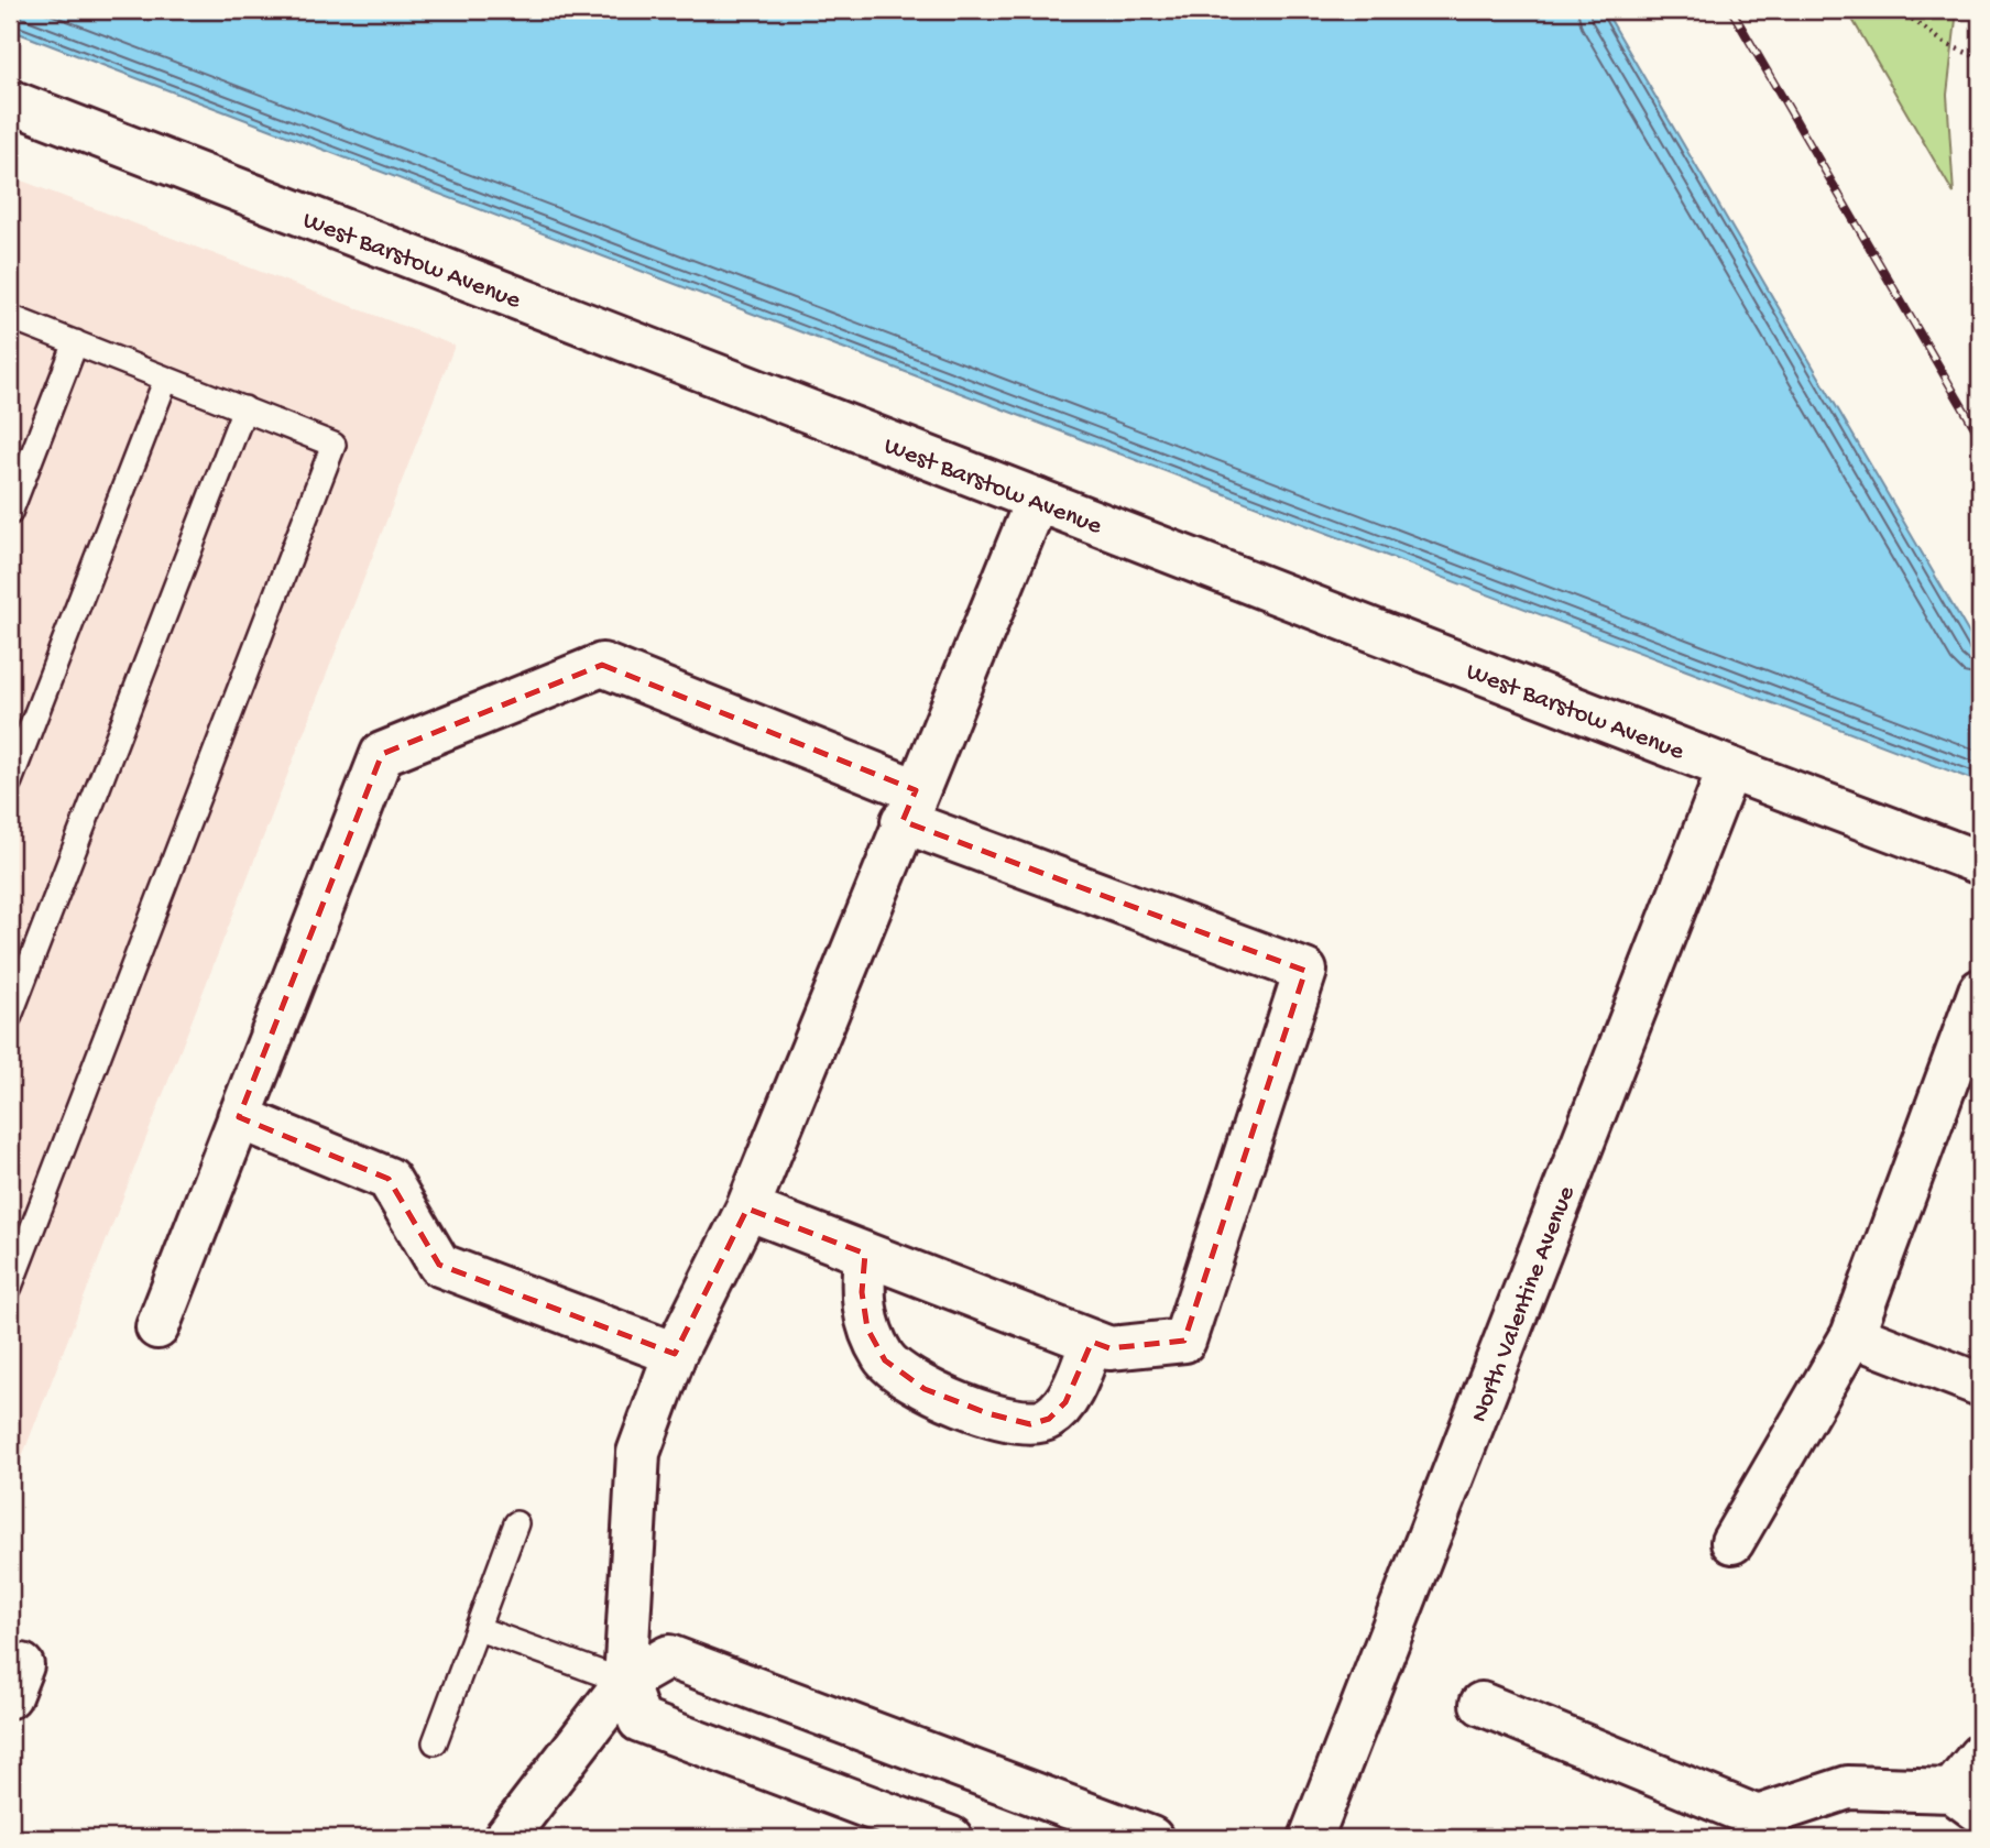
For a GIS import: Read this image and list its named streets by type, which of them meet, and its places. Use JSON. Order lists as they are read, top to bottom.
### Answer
{
  "streets": {
    "street": ["West Barstow Avenue", "North Valentine Avenue"]
  },
  "crossings": [
    ["West Barstow Avenue", "North Valentine Avenue"]
  ]
}
